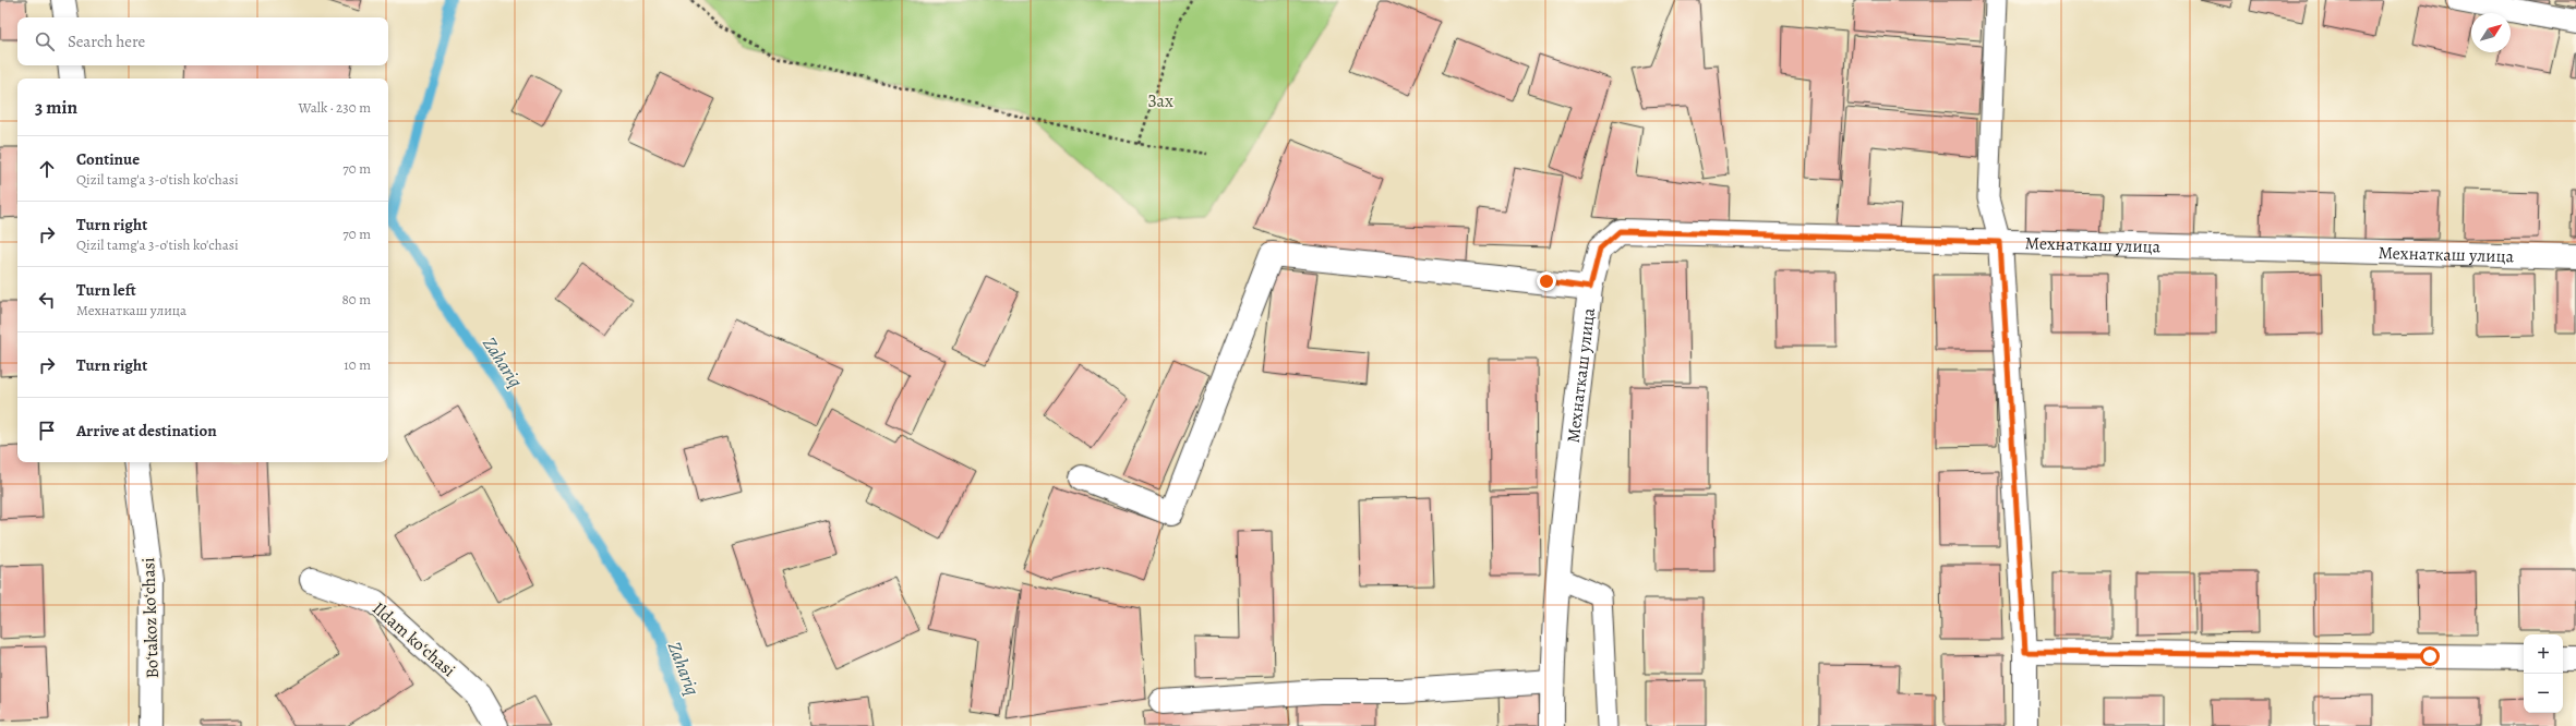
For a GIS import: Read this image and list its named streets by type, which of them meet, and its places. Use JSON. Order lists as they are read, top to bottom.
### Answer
{
  "streets": {
    "street": ["Мехнаткаш улица", "Boʻtakoz koʻchasi", "Ildam koʻchasi"]
  },
  "water": ["Zahariq"],
  "parks": ["Зах"],
  "north": "top right",
  "page": {
    "search": "Search here",
    "heading": ["3 min", "Walk · 230 m"],
    "list": [
      ["Continue", "Qizil tamg'a 3-o'tish ko'chasi", "70 m"],
      ["Turn right", "Qizil tamg'a 3-o'tish ko'chasi", "70 m"],
      ["Turn left", "Мехнаткаш улица", "80 m"],
      ["Turn right", "10 m"],
      "Arrive at destination"
    ],
    "map_buttons": ["+", "−"]
  }
}
